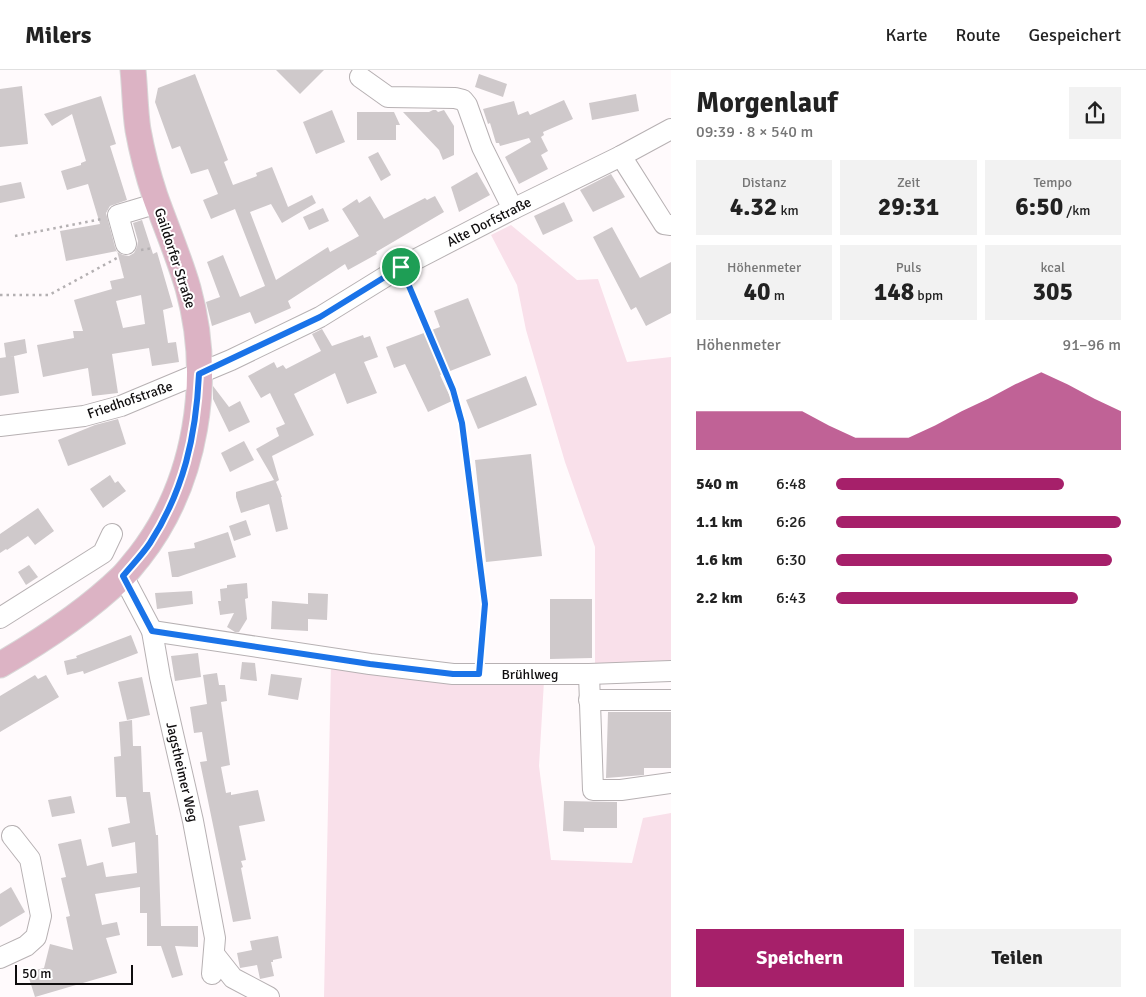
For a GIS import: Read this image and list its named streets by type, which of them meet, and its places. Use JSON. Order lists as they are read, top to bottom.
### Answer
{
  "streets": {
    "main road": ["Gaildorfer Straße"],
    "street": [
      "Alte Dorfstraße",
      "Friedhofstraße",
      "Brühlweg",
      "Jagstheimer Weg"
    ]
  },
  "crossings": [
    ["Alte Dorfstraße", "Gaildorfer Straße"],
    ["Alte Dorfstraße", "Friedhofstraße"],
    ["Gaildorfer Straße", "Friedhofstraße"],
    ["Gaildorfer Straße", "Jagstheimer Weg"],
    ["Brühlweg", "Jagstheimer Weg"]
  ],
  "scale_bar": "50 m",
  "page": {
    "header": "Milers",
    "nav": ["Karte", "Route", "Gespeichert"],
    "heading": ["Morgenlauf", "09:39 · 8 × 540 m"],
    "stats": [
      ["Distanz", "4.32 km"],
      ["Zeit", "29:31"],
      ["Tempo", "6:50 /km"],
      ["Höhenmeter", "40 m"],
      ["Puls", "148 bpm"],
      ["kcal", "305"]
    ],
    "chart": ["Höhenmeter", "91–96 m"],
    "list": [
      {
        "name": "540 m",
        "note": "6:48"
      },
      {
        "name": "1.1 km",
        "note": "6:26"
      },
      {
        "name": "1.6 km",
        "note": "6:30"
      },
      {
        "name": "2.2 km",
        "note": "6:43"
      }
    ],
    "buttons": ["Speichern", "Teilen"],
    "scale": "50 m"
  }
}
